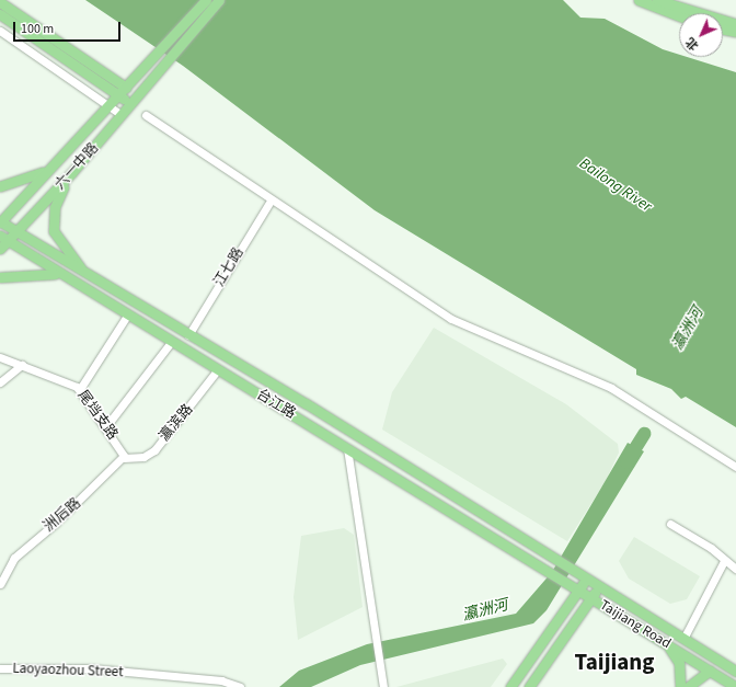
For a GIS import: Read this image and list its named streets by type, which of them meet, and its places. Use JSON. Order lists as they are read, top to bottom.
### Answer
{
  "streets": {
    "main road": ["六一中路", "台江路", "Taijiang Road"],
    "street": [
      "江七路",
      "尾垱支路",
      "瀛滨路",
      "洲后路",
      "Laoyaozhou Street"
    ]
  },
  "crossings": [
    ["六一中路", "台江路"],
    ["江七路", "台江路"],
    ["台江路", "瀛滨路"],
    ["台江路", "Taijiang Road"],
    ["尾垱支路", "瀛滨路"],
    ["尾垱支路", "洲后路"],
    ["瀛滨路", "洲后路"]
  ],
  "districts": ["Taijiang"],
  "water": ["Bailong River", "瀛洲河"],
  "scale_bar": "100 m",
  "north": "bottom left"
}
